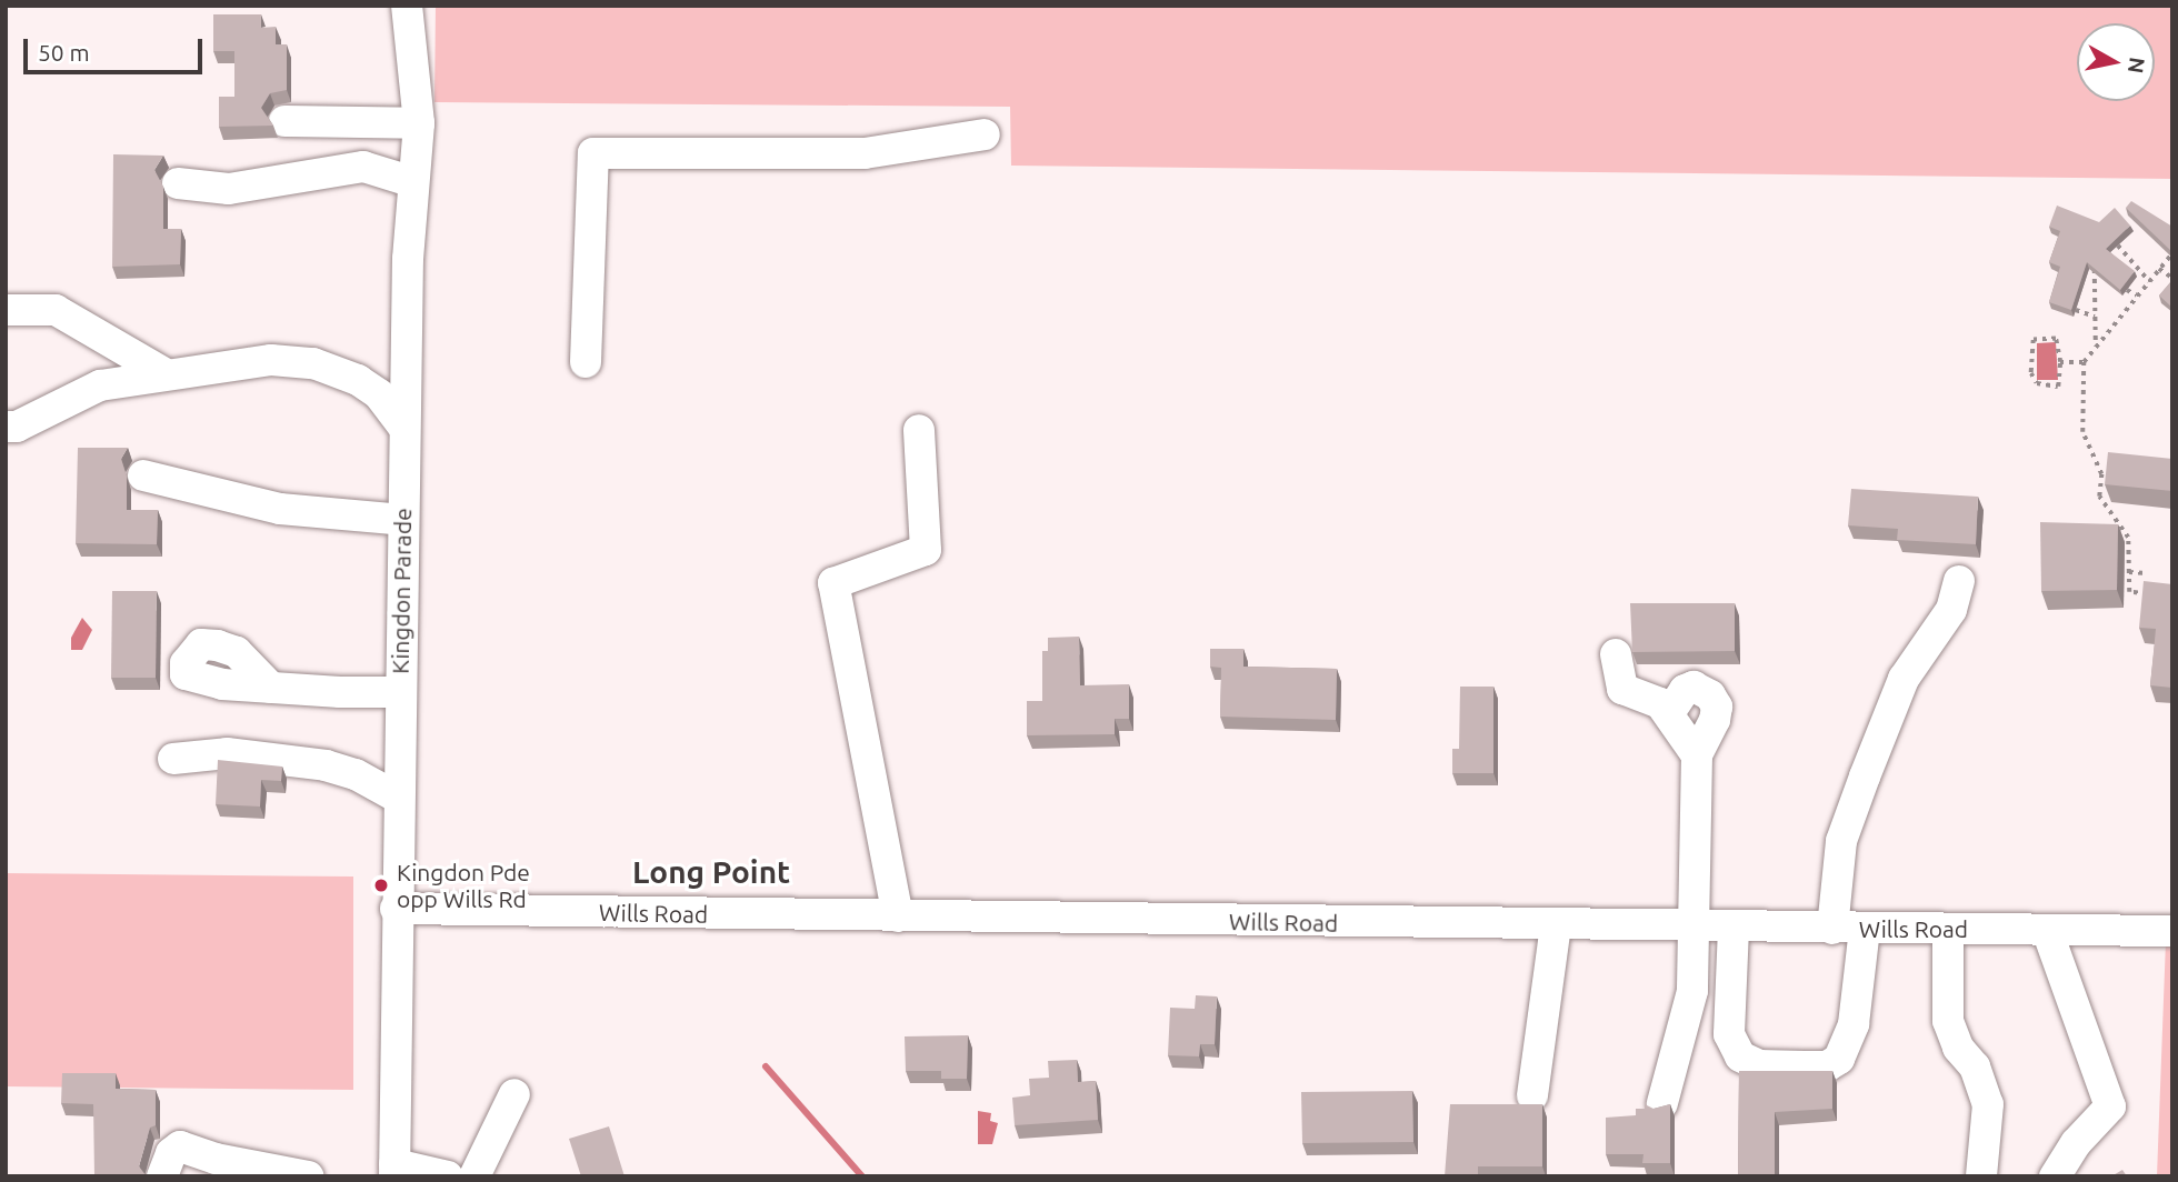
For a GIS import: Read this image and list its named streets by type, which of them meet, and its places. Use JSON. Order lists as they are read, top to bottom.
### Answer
{
  "streets": {
    "street": ["Kingdon Parade", "Wills Road"]
  },
  "crossings": [
    ["Kingdon Parade", "Wills Road"]
  ],
  "districts": ["Long Point"],
  "places": ["Kingdon Pde opp Wills Rd"],
  "scale_bar": "50 m",
  "north": "right"
}
